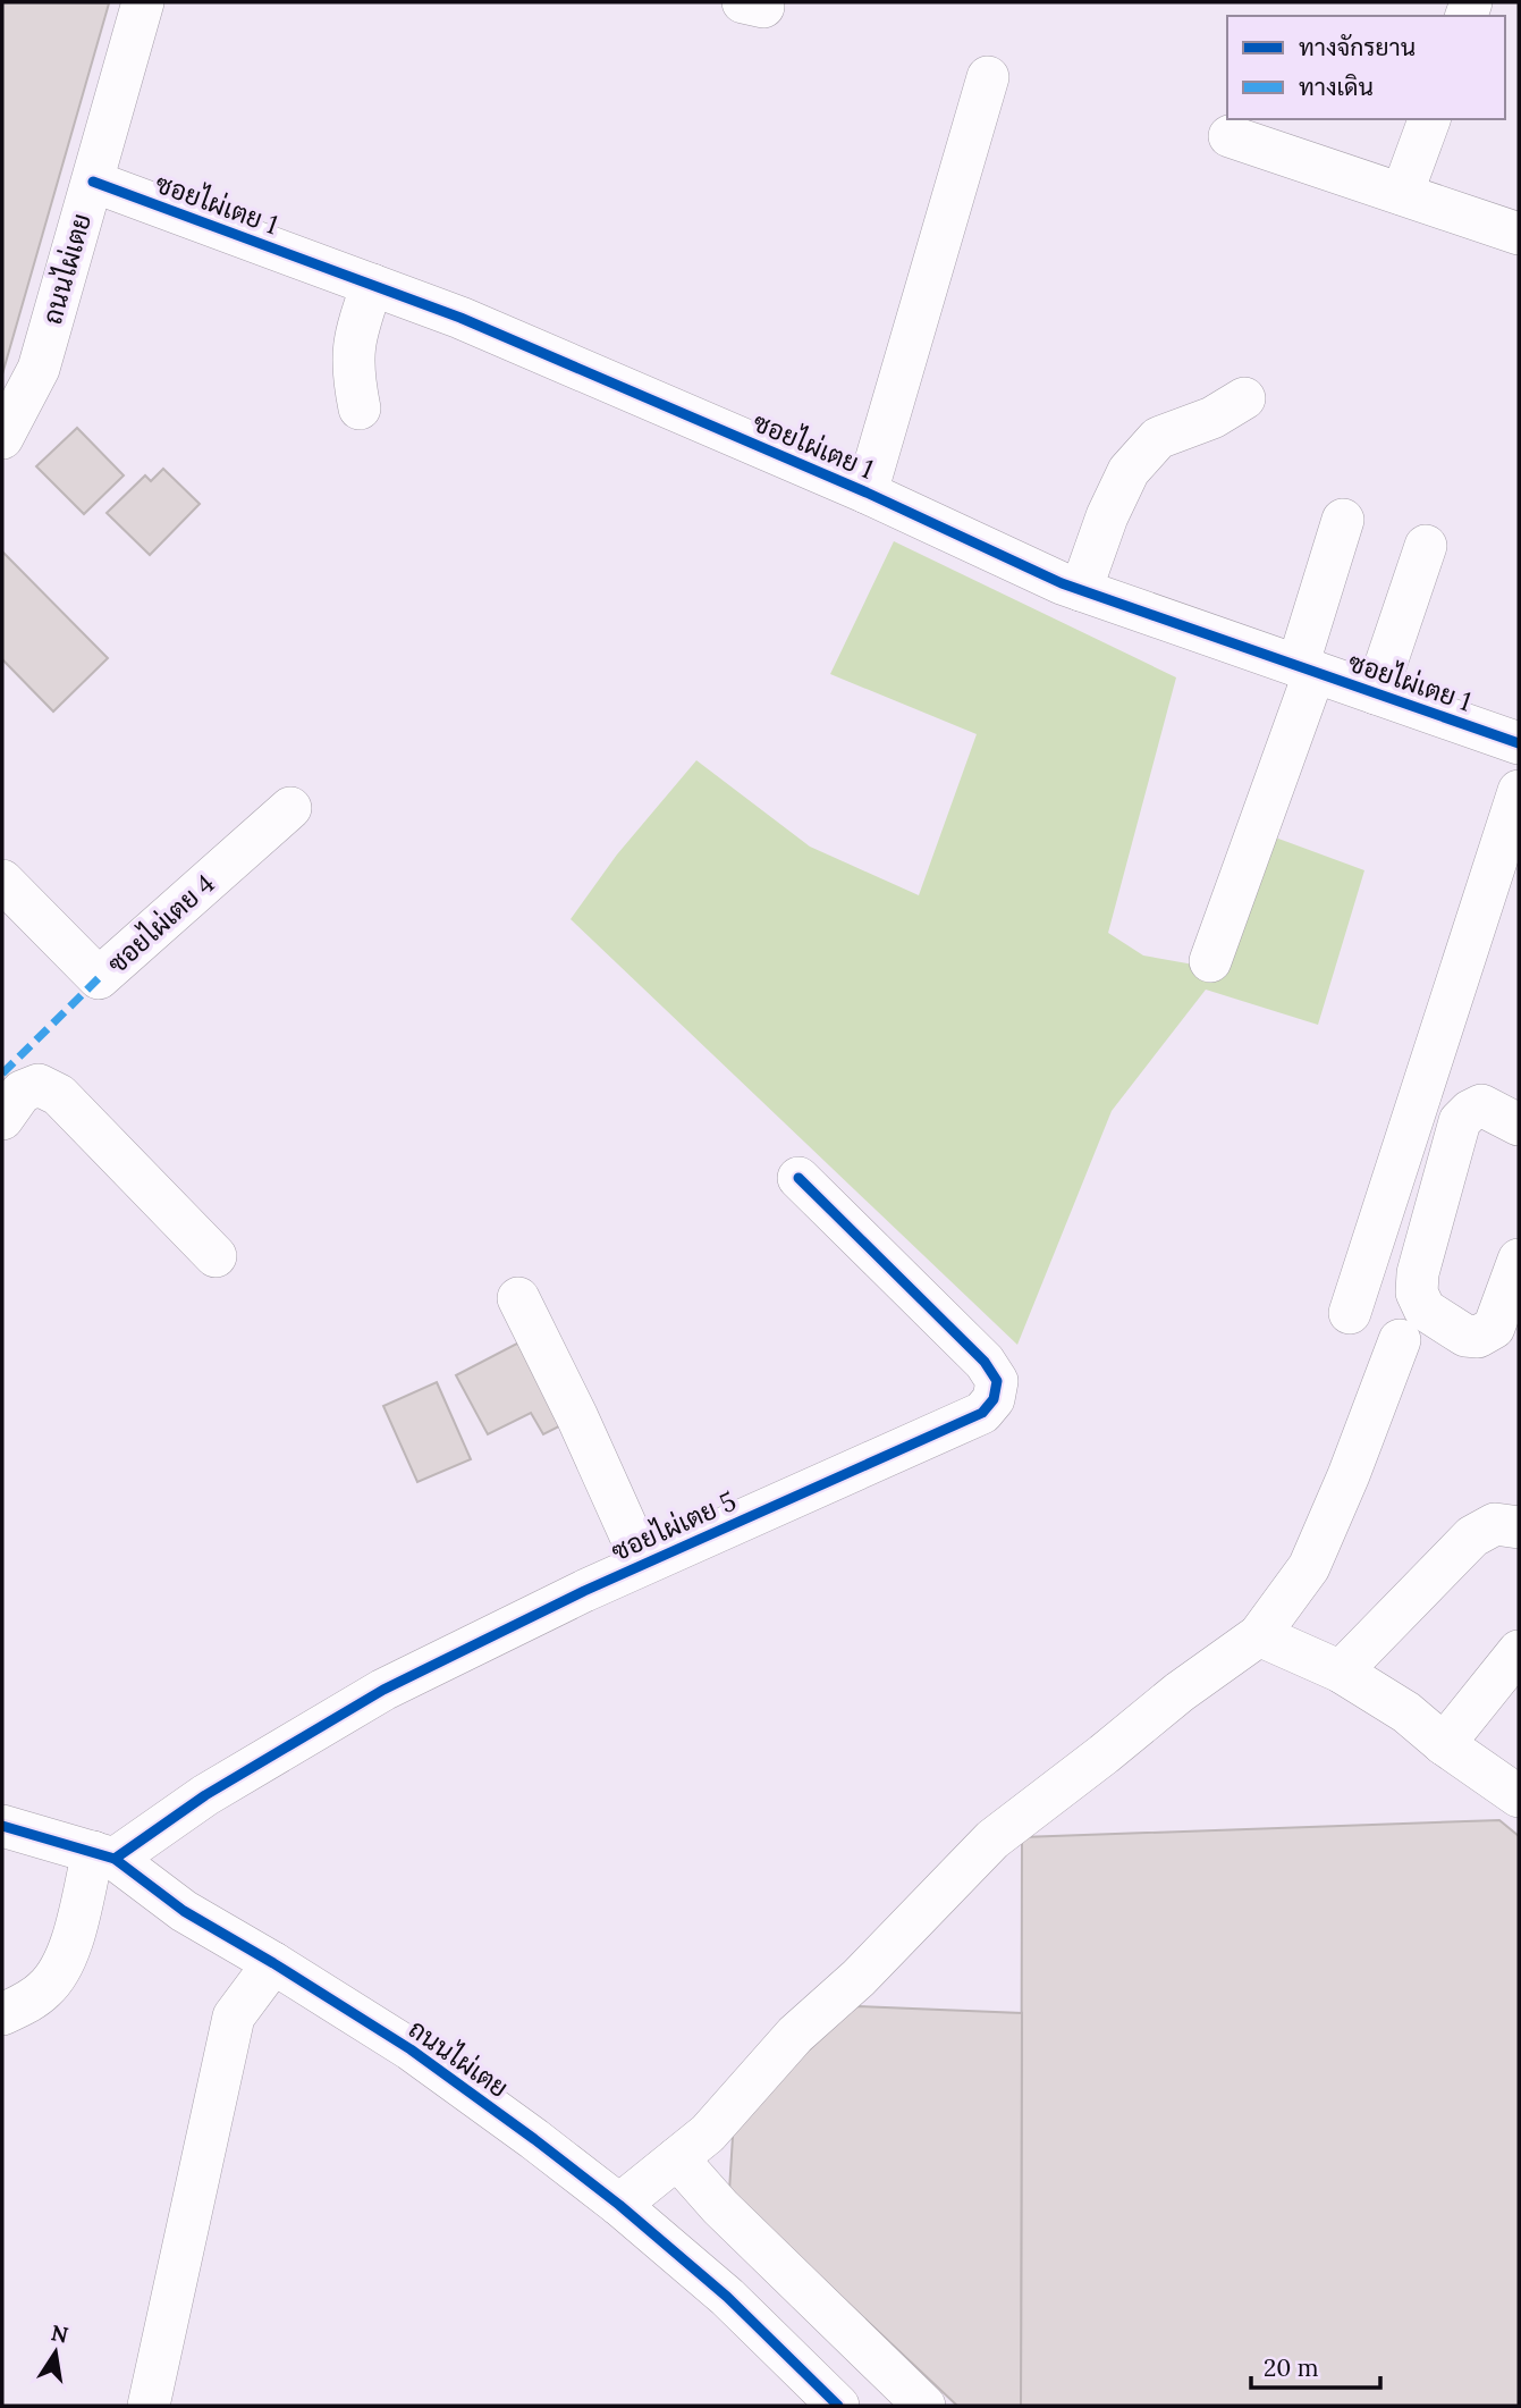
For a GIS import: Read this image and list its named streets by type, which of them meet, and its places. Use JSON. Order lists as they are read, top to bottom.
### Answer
{
  "streets": {
    "street": [
      "ซอยไผ่เตย 1",
      "ถนนไผ่เตย",
      "ซอยไผ่เตย 4",
      "ซอยไผ่เตย 5"
    ]
  },
  "crossings": [
    ["ซอยไผ่เตย 1", "ถนนไผ่เตย"],
    ["ถนนไผ่เตย", "ซอยไผ่เตย 5"]
  ],
  "legend": ["ทางจักรยาน", "ทางเดิน"],
  "scale_bar": "20 m",
  "north": "top"
}
